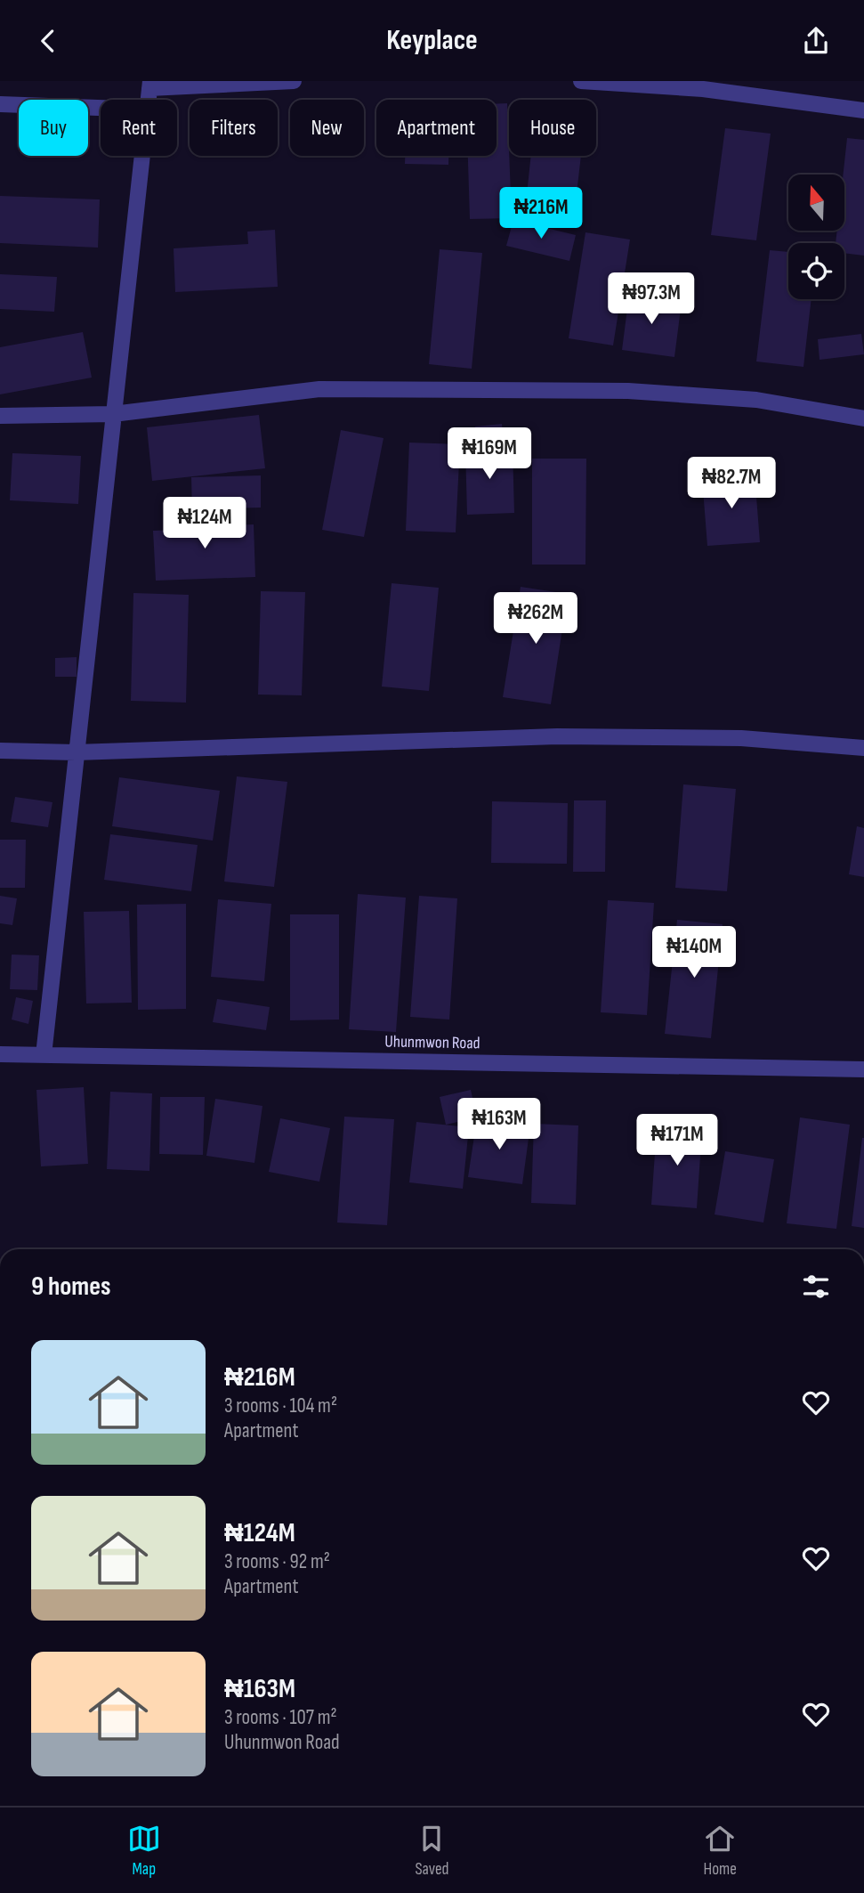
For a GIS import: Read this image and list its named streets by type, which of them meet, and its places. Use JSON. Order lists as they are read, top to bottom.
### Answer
{
  "streets": {
    "street": ["Uhunmwon Road"]
  },
  "north": "top",
  "page": {
    "header": "Keyplace",
    "chip": [
      "Buy",
      "Rent",
      "Filters",
      "New",
      "Apartment",
      "House"
    ],
    "price": [
      "₦216M",
      "₦97.3M",
      "₦169M",
      "₦82.7M",
      "₦124M",
      "₦262M",
      "₦140M",
      "₦163M",
      "₦171M"
    ],
    "heading": "9 homes",
    "list": [
      {
        "name": "₦216M",
        "note": "3 rooms · 104 m² · Apartment"
      },
      {
        "name": "₦124M",
        "note": "3 rooms · 92 m² · Apartment"
      },
      {
        "name": "₦163M",
        "note": "3 rooms · 107 m² · Uhunmwon Road"
      }
    ],
    "tabs": ["Map", "Saved", "Home"]
  }
}
